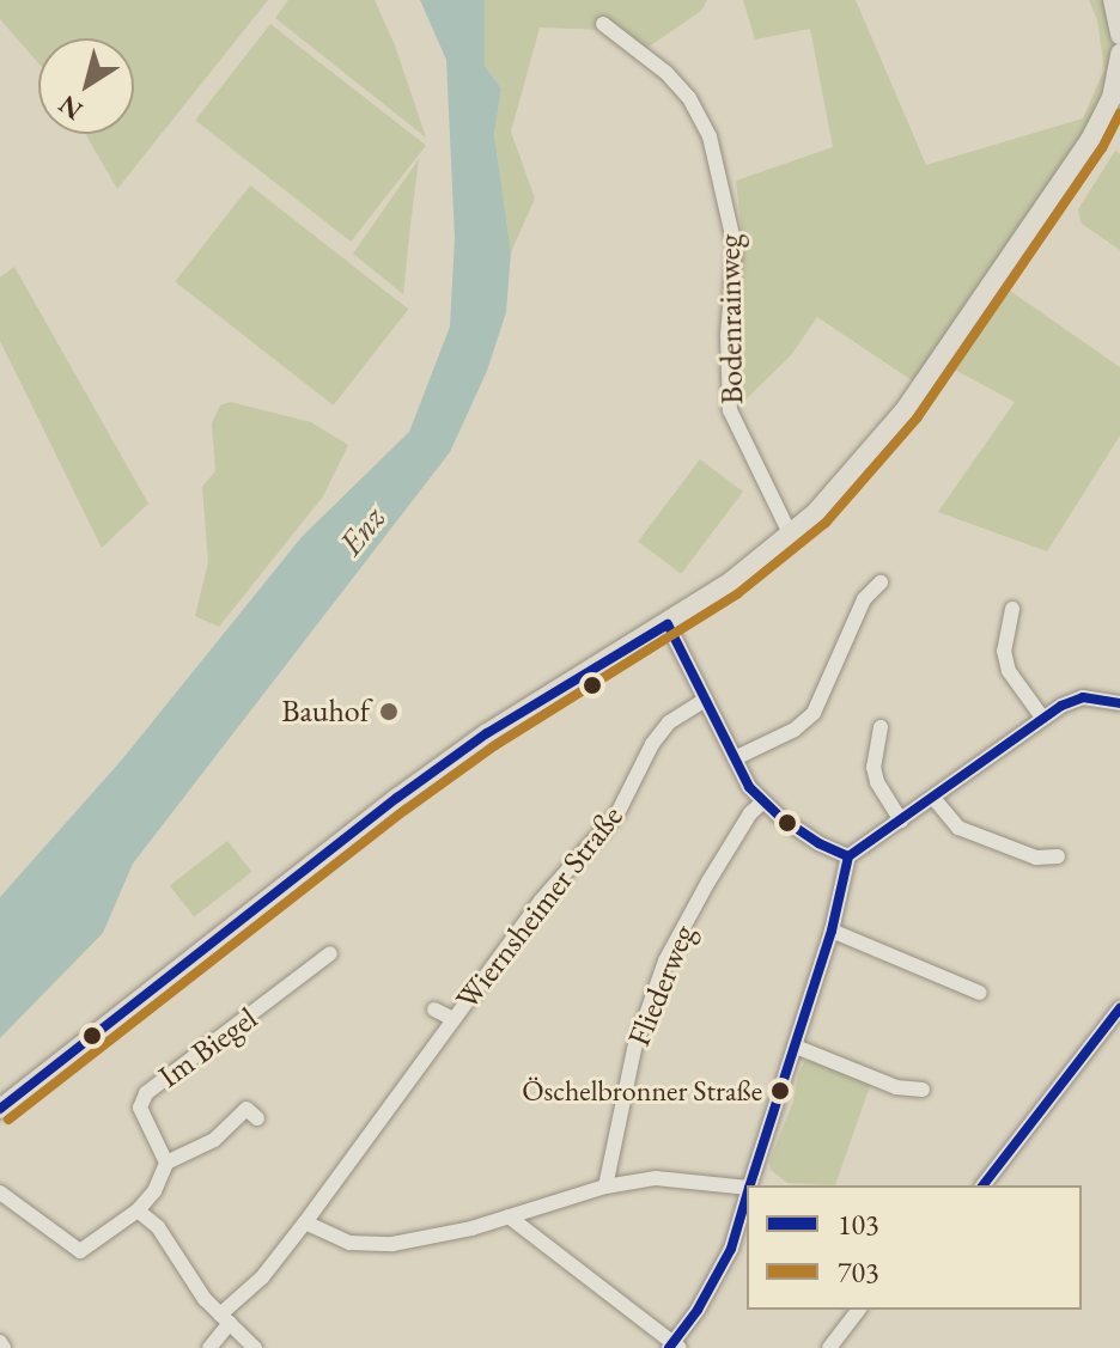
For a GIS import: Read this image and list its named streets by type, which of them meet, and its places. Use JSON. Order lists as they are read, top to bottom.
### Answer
{
  "streets": {
    "street": [
      "Bodenrainweg",
      "Wiernsheimer Straße",
      "Fliederweg",
      "Im Biegel"
    ]
  },
  "water": ["Enz"],
  "places": ["Bauhof", "Öschelbronner Straße"],
  "lines": ["transit line 703", "transit line 103"],
  "legend": ["103", "703"],
  "north": "bottom left"
}
